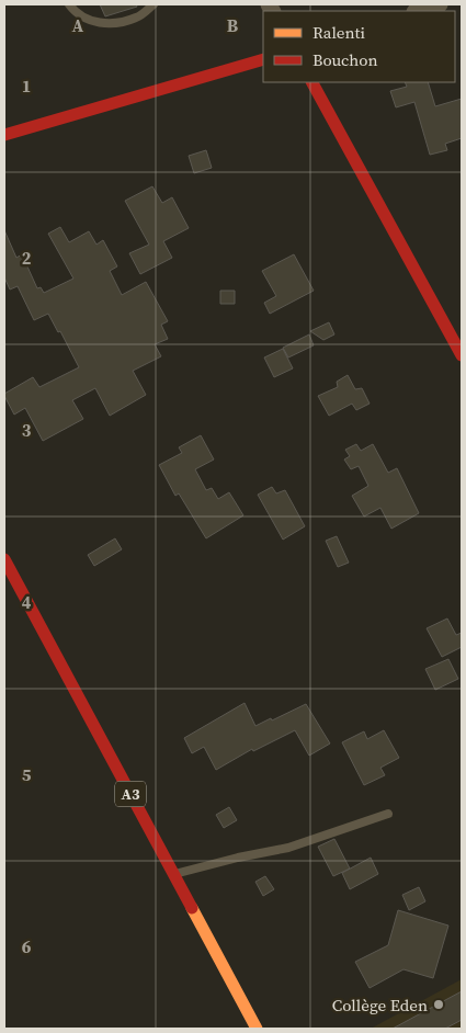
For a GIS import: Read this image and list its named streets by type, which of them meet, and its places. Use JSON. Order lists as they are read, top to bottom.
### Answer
{
  "streets": {
    "main road": ["A3"]
  },
  "places": ["Collège Eden"],
  "legend": ["Ralenti", "Bouchon"],
  "grid": {
    "columns": ["A", "B"],
    "rows": [
      "1",
      "2",
      "3",
      "4",
      "5",
      "6"
    ]
  }
}
